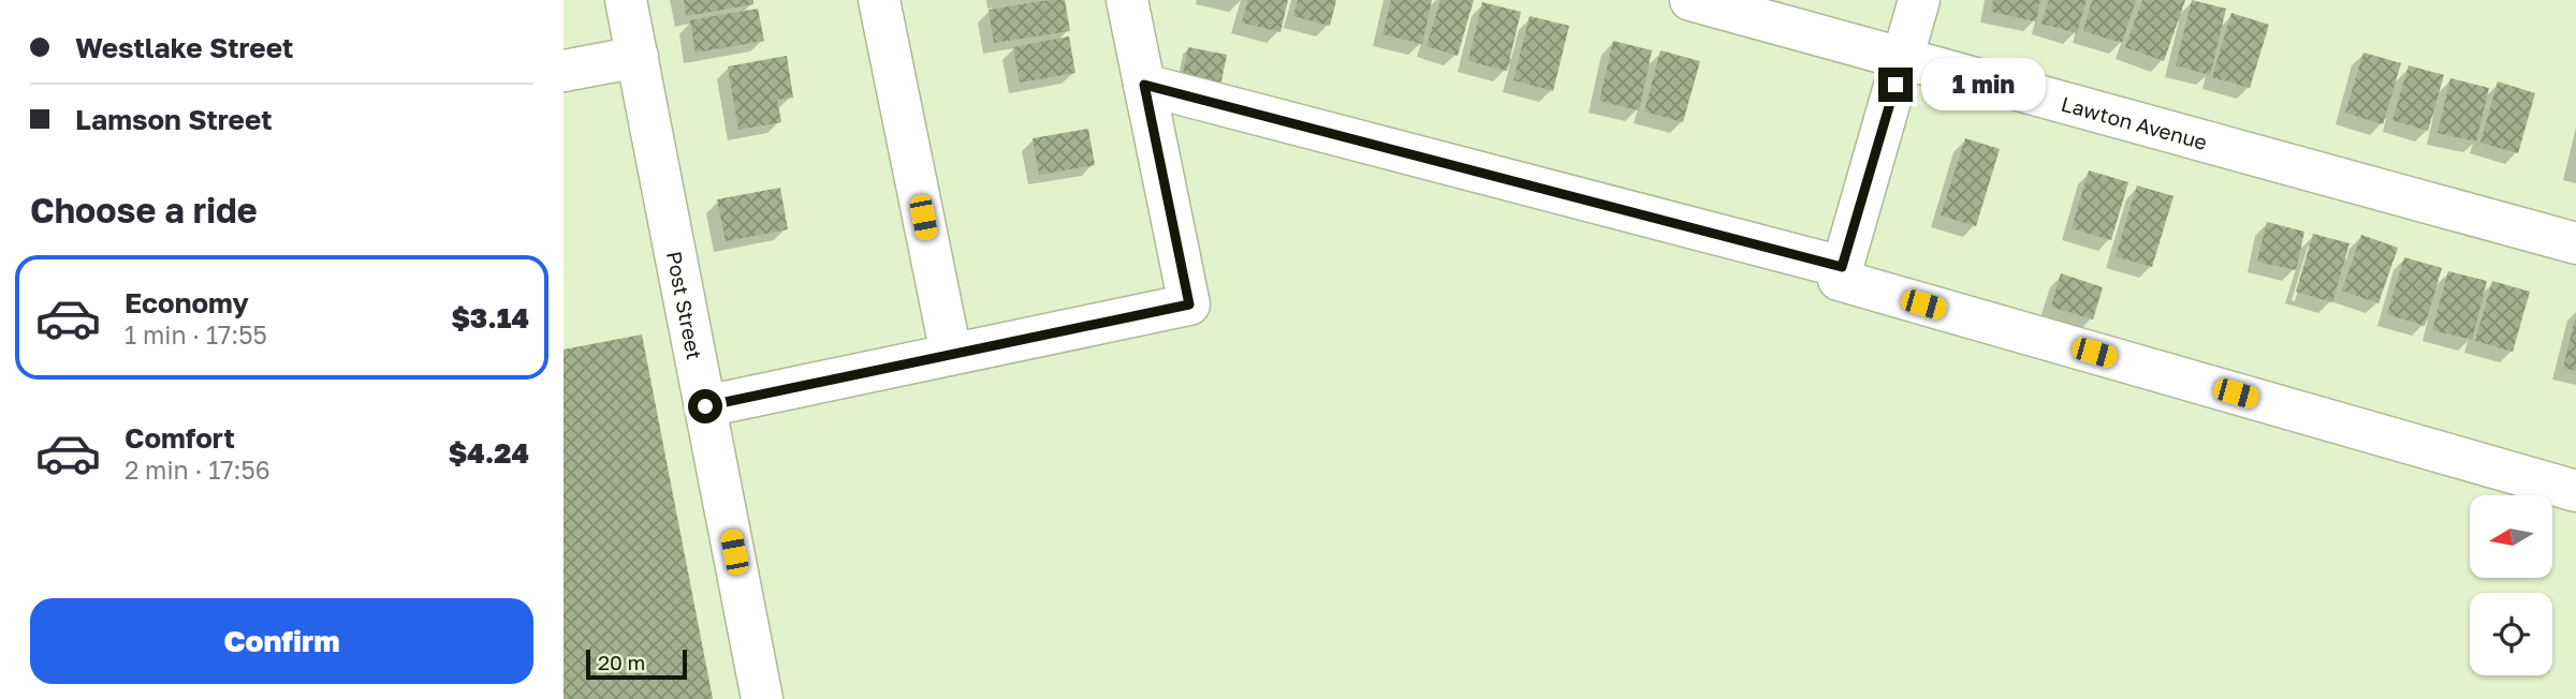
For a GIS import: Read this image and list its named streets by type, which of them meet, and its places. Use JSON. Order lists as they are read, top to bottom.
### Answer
{
  "streets": {
    "street": ["Lawton Avenue", "Post Street"]
  },
  "scale_bar": "20 m",
  "north": "left",
  "page": {
    "banner": ["Westlake Street", "Lamson Street"],
    "bubble": "1 min",
    "heading": "Choose a ride",
    "list": [
      {
        "name": "Economy",
        "note": "1 min · 17:55",
        "value": "$3.14"
      },
      {
        "name": "Comfort",
        "note": "2 min · 17:56",
        "value": "$4.24"
      }
    ],
    "buttons": "Confirm",
    "scale": "20 m"
  }
}
